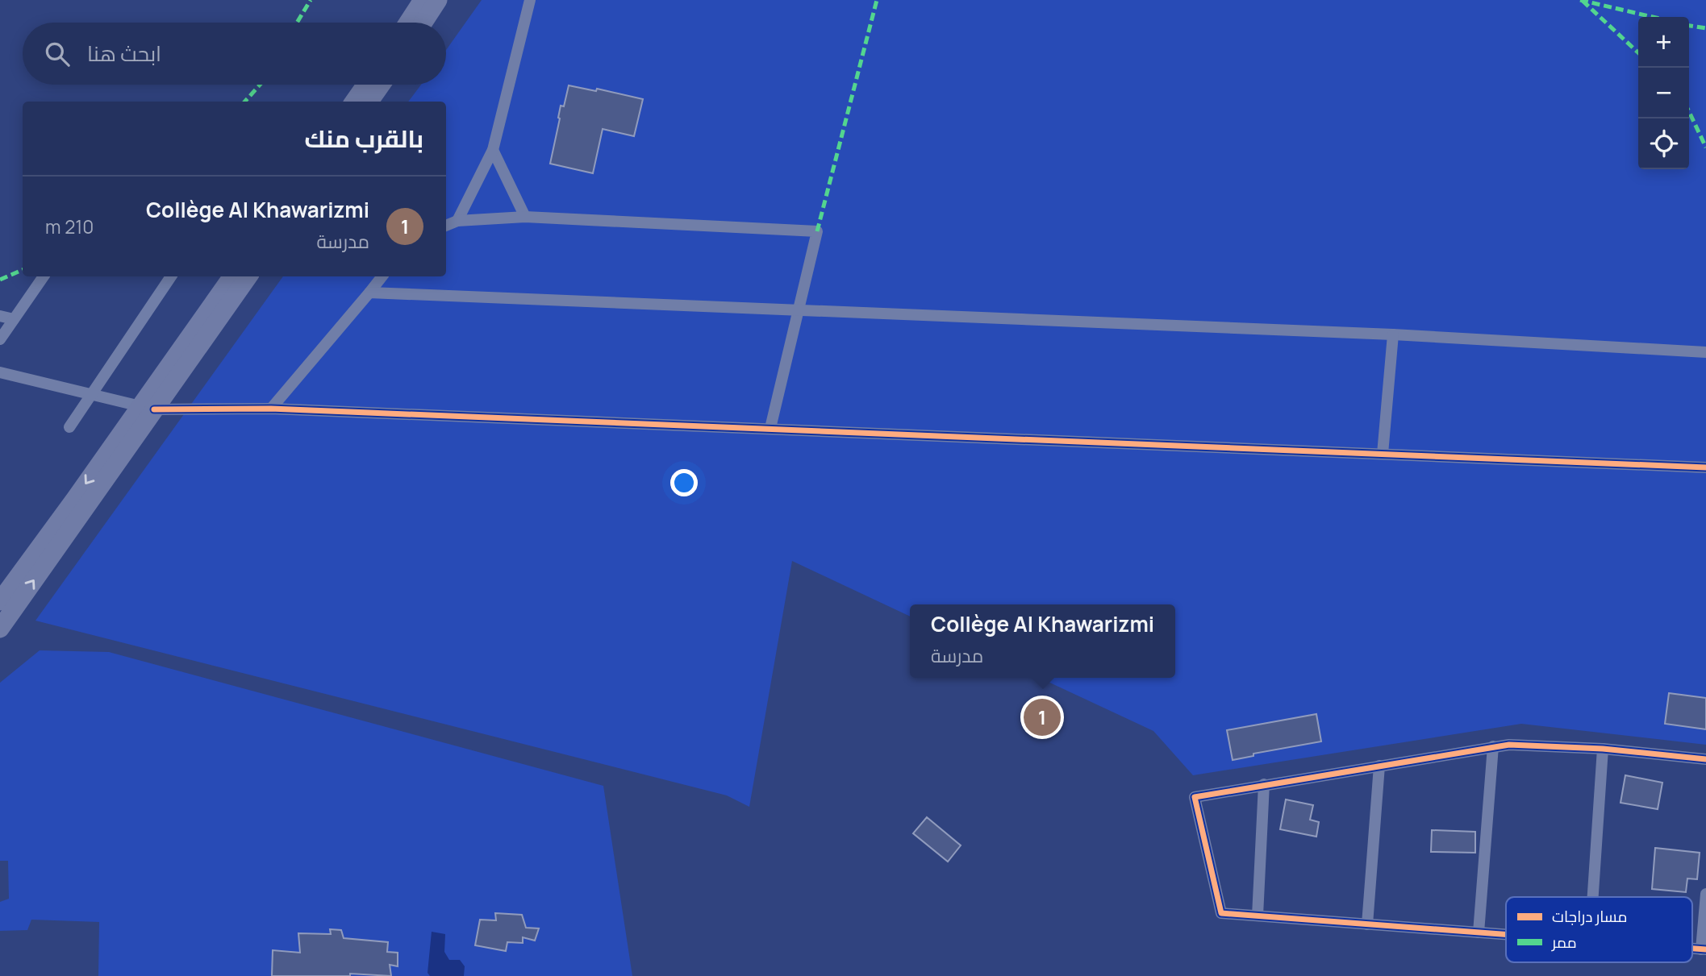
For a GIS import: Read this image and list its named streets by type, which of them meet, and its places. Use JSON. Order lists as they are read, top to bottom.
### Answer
{
  "legend": ["مسار دراجات", "ممر"],
  "page": {
    "map_buttons": ["+", "−"],
    "search": "ابحث هنا",
    "heading": "بالقرب منك",
    "list": [
      {
        "mark": "1",
        "name": "Collège Al Khawarizmi",
        "note": "مدرسة",
        "value": "210 m"
      }
    ],
    "popup": ["Collège Al Khawarizmi", "مدرسة"],
    "pins": "1"
  }
}
